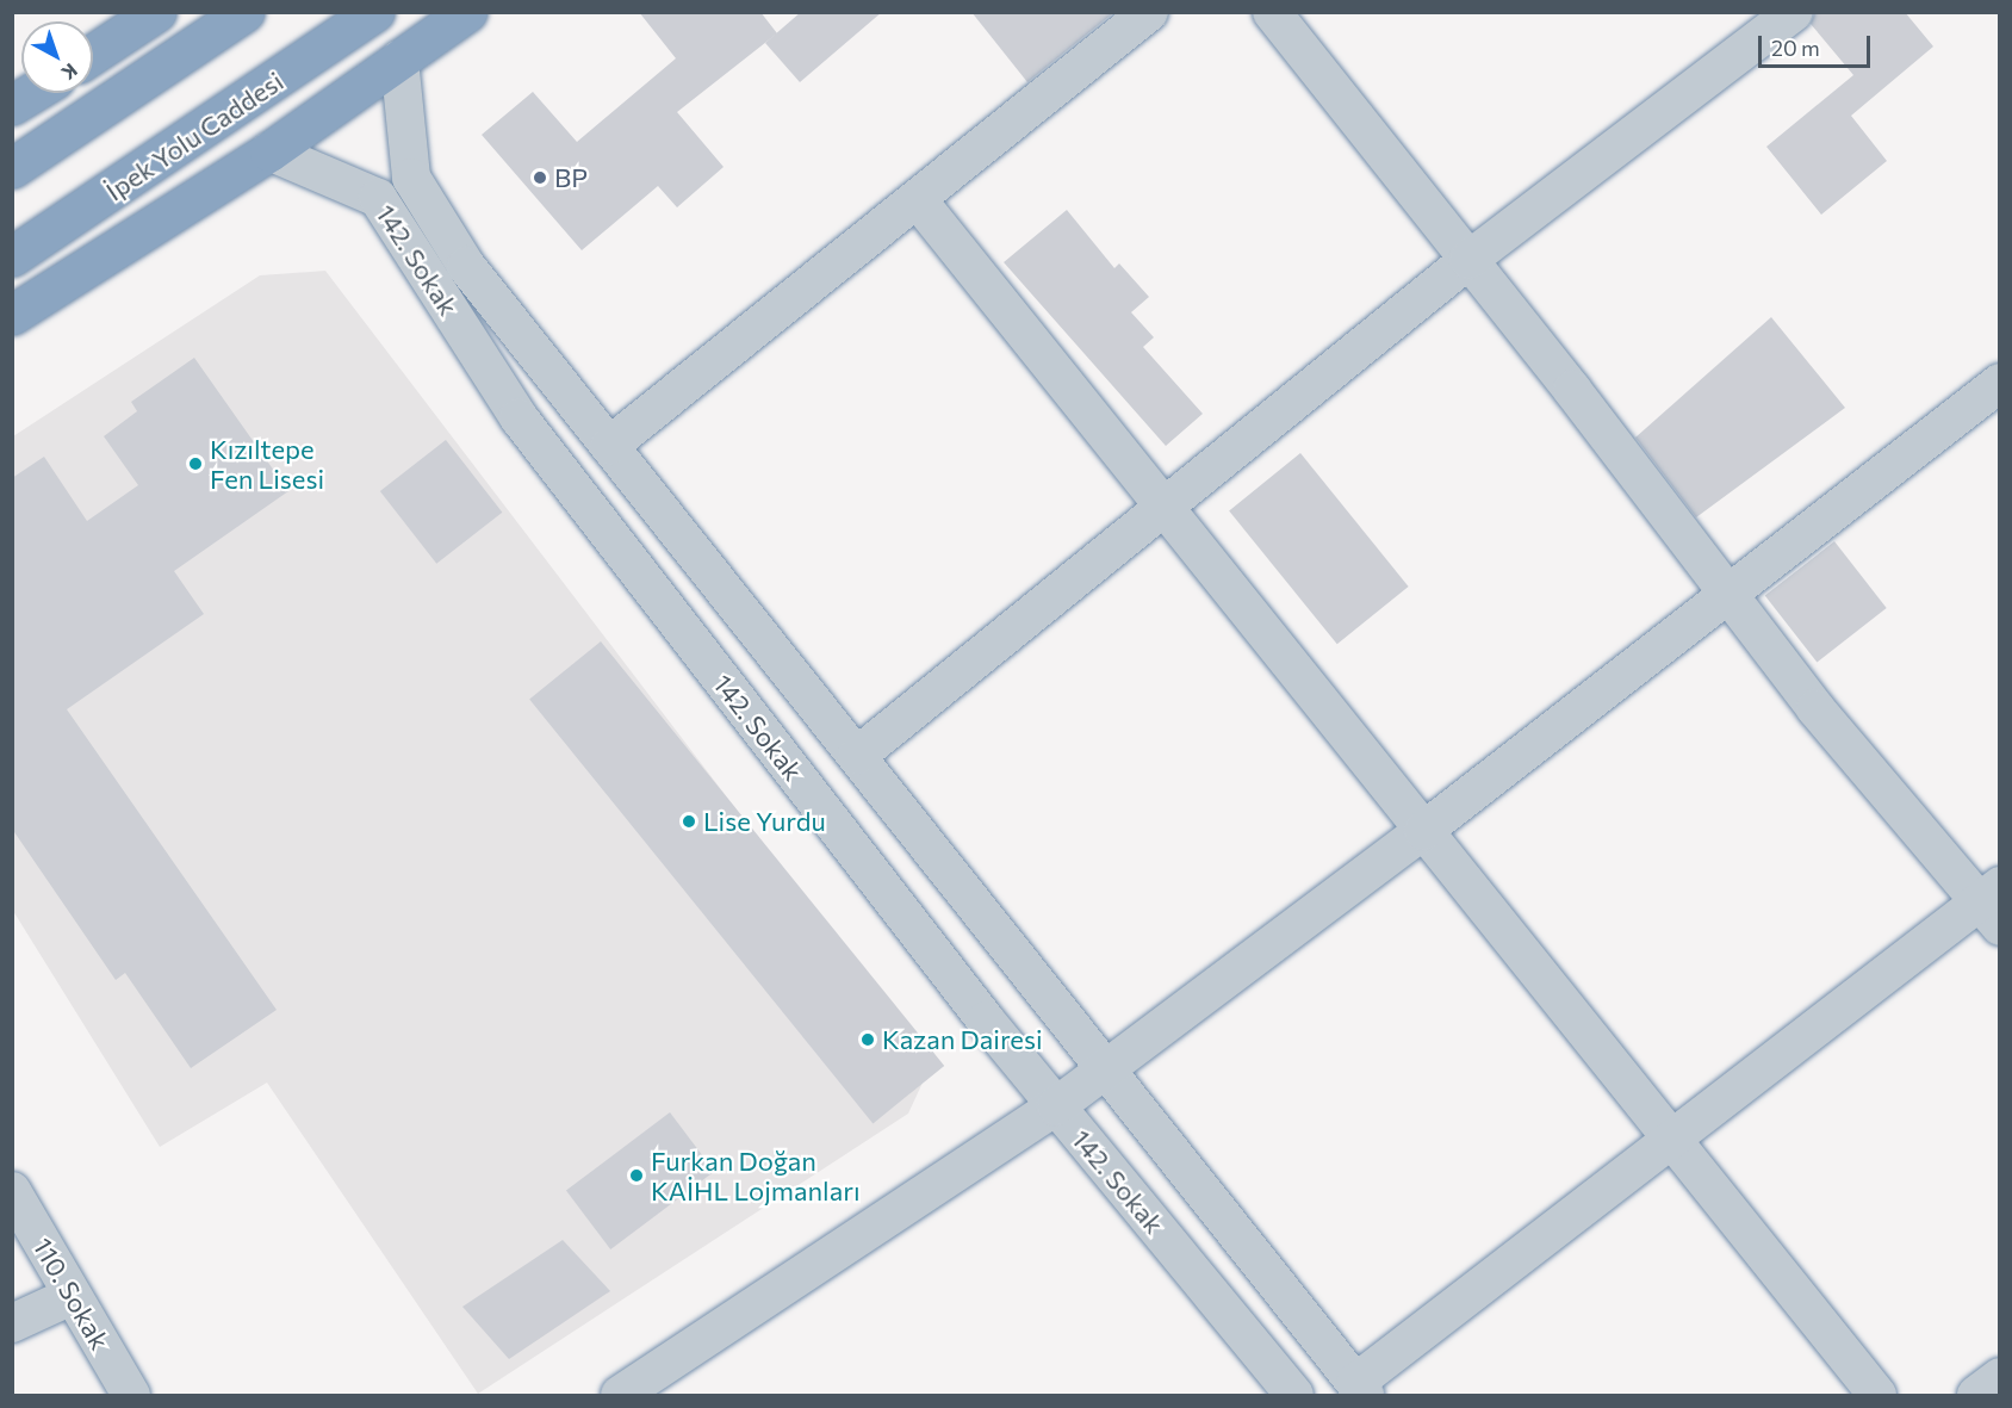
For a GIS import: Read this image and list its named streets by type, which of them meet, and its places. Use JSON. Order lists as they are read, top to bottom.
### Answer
{
  "streets": {
    "highway": ["İpek Yolu Caddesi"],
    "street": ["142. Sokak", "110. Sokak"]
  },
  "places": [
    "BP",
    "Kızıltepe Fen Lisesi",
    "Lise Yurdu",
    "Kazan Dairesi",
    "Furkan Doğan KAİHL Lojmanları"
  ],
  "scale_bar": "20 m",
  "north": "bottom right"
}
